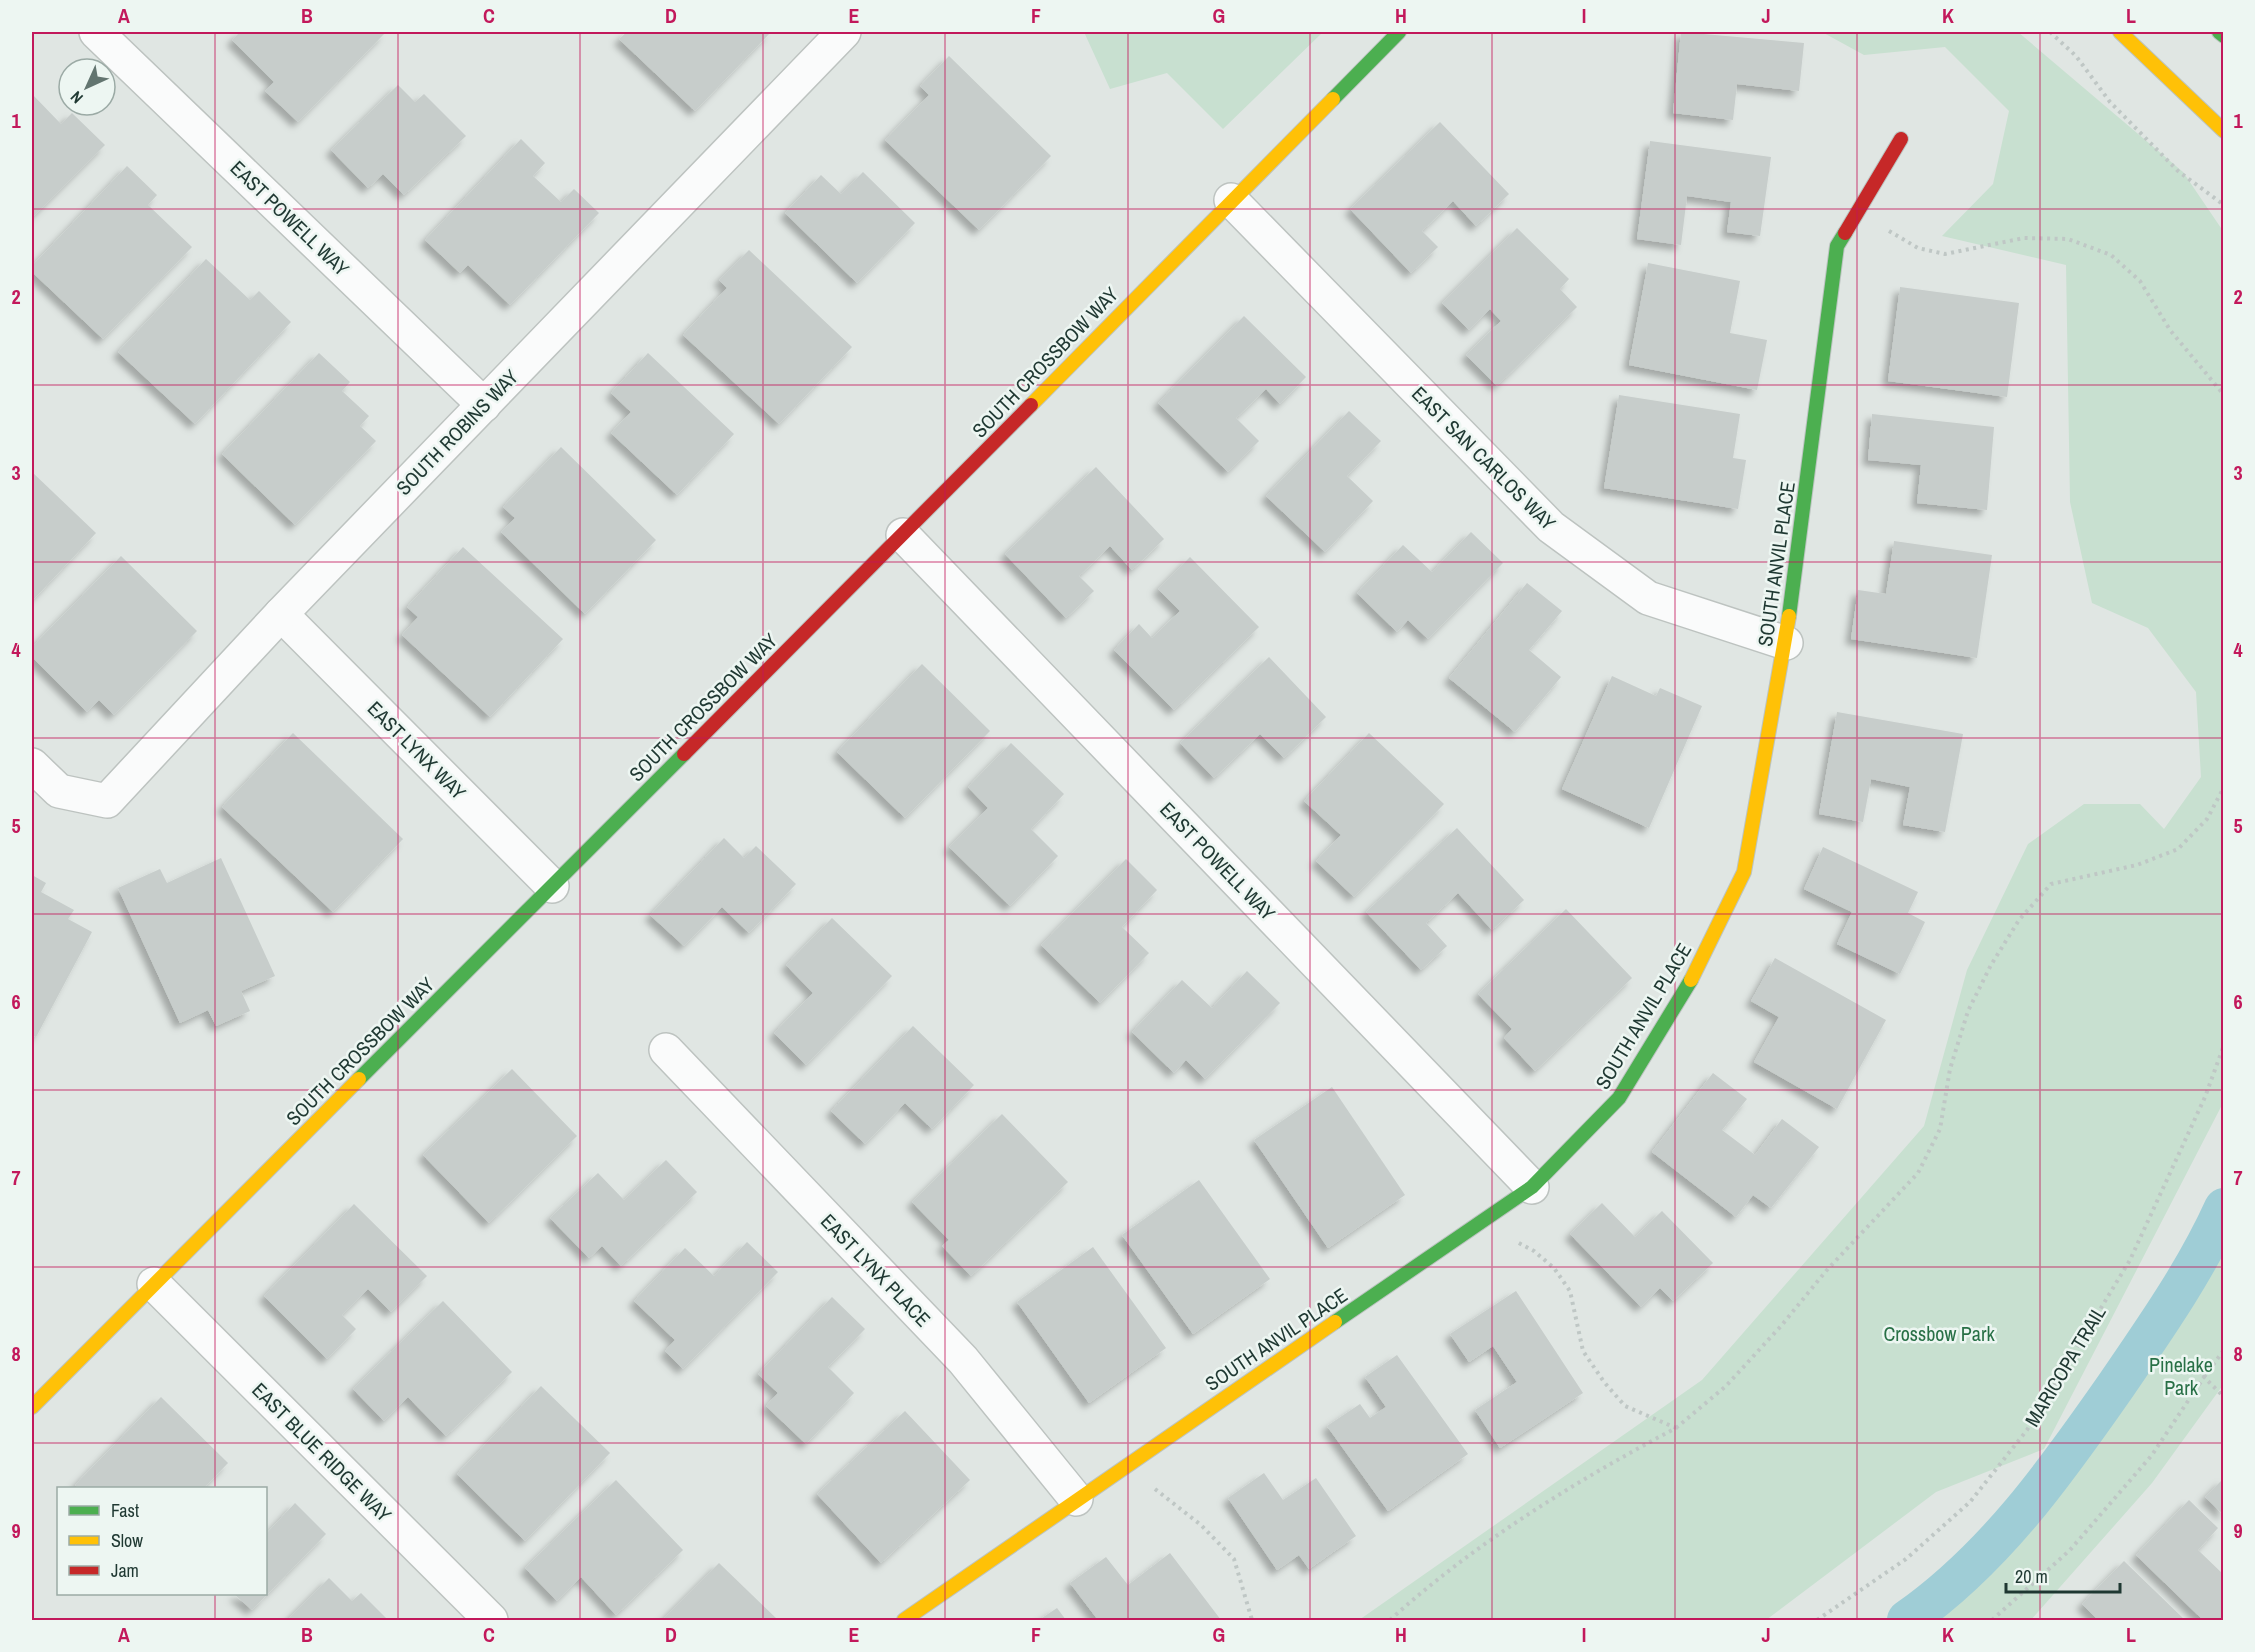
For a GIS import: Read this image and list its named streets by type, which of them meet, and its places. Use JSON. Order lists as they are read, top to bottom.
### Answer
{
  "streets": {
    "street": [
      "EAST POWELL WAY",
      "SOUTH CROSSBOW WAY",
      "SOUTH ROBINS WAY",
      "EAST SAN CARLOS WAY",
      "SOUTH ANVIL PLACE",
      "EAST LYNX WAY",
      "EAST LYNX PLACE",
      "EAST BLUE RIDGE WAY"
    ],
    "path": ["MARICOPA TRAIL"]
  },
  "crossings": [
    ["EAST POWELL WAY", "SOUTH CROSSBOW WAY"],
    ["EAST POWELL WAY", "SOUTH ROBINS WAY"],
    ["EAST POWELL WAY", "SOUTH ANVIL PLACE"],
    ["SOUTH CROSSBOW WAY", "EAST SAN CARLOS WAY"],
    ["SOUTH CROSSBOW WAY", "EAST LYNX WAY"],
    ["SOUTH CROSSBOW WAY", "EAST BLUE RIDGE WAY"],
    ["SOUTH ROBINS WAY", "EAST LYNX WAY"],
    ["EAST SAN CARLOS WAY", "SOUTH ANVIL PLACE"],
    ["SOUTH ANVIL PLACE", "EAST LYNX PLACE"]
  ],
  "parks": ["Crossbow Park", "Pinelake Park"],
  "legend": ["Fast", "Slow", "Jam"],
  "scale_bar": "20 m",
  "north": "bottom left",
  "grid": {
    "columns": [
      "A",
      "B",
      "C",
      "D",
      "E",
      "F",
      "G",
      "H",
      "I",
      "J",
      "K",
      "L"
    ],
    "rows": [
      "1",
      "2",
      "3",
      "4",
      "5",
      "6",
      "7",
      "8",
      "9"
    ]
  }
}
